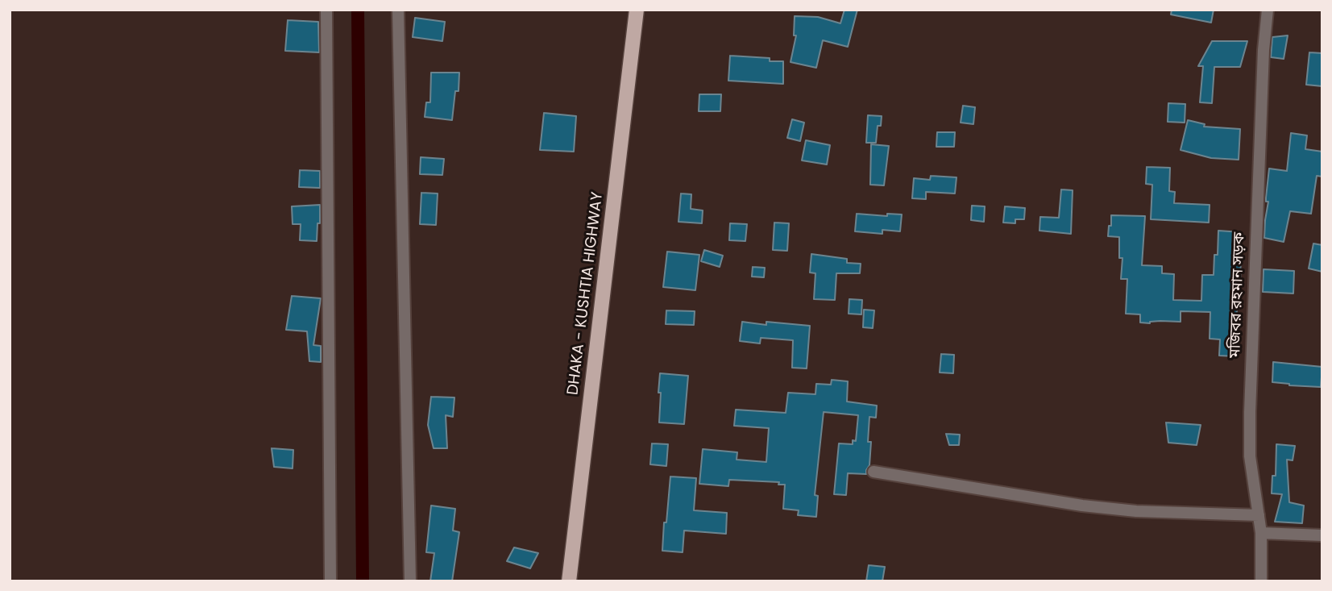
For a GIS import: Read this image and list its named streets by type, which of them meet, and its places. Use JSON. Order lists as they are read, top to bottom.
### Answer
{
  "streets": {
    "main road": ["DHAKA - KUSHTIA HIGHWAY"],
    "street": ["মজিবর রহমান সড়ক"]
  }
}
